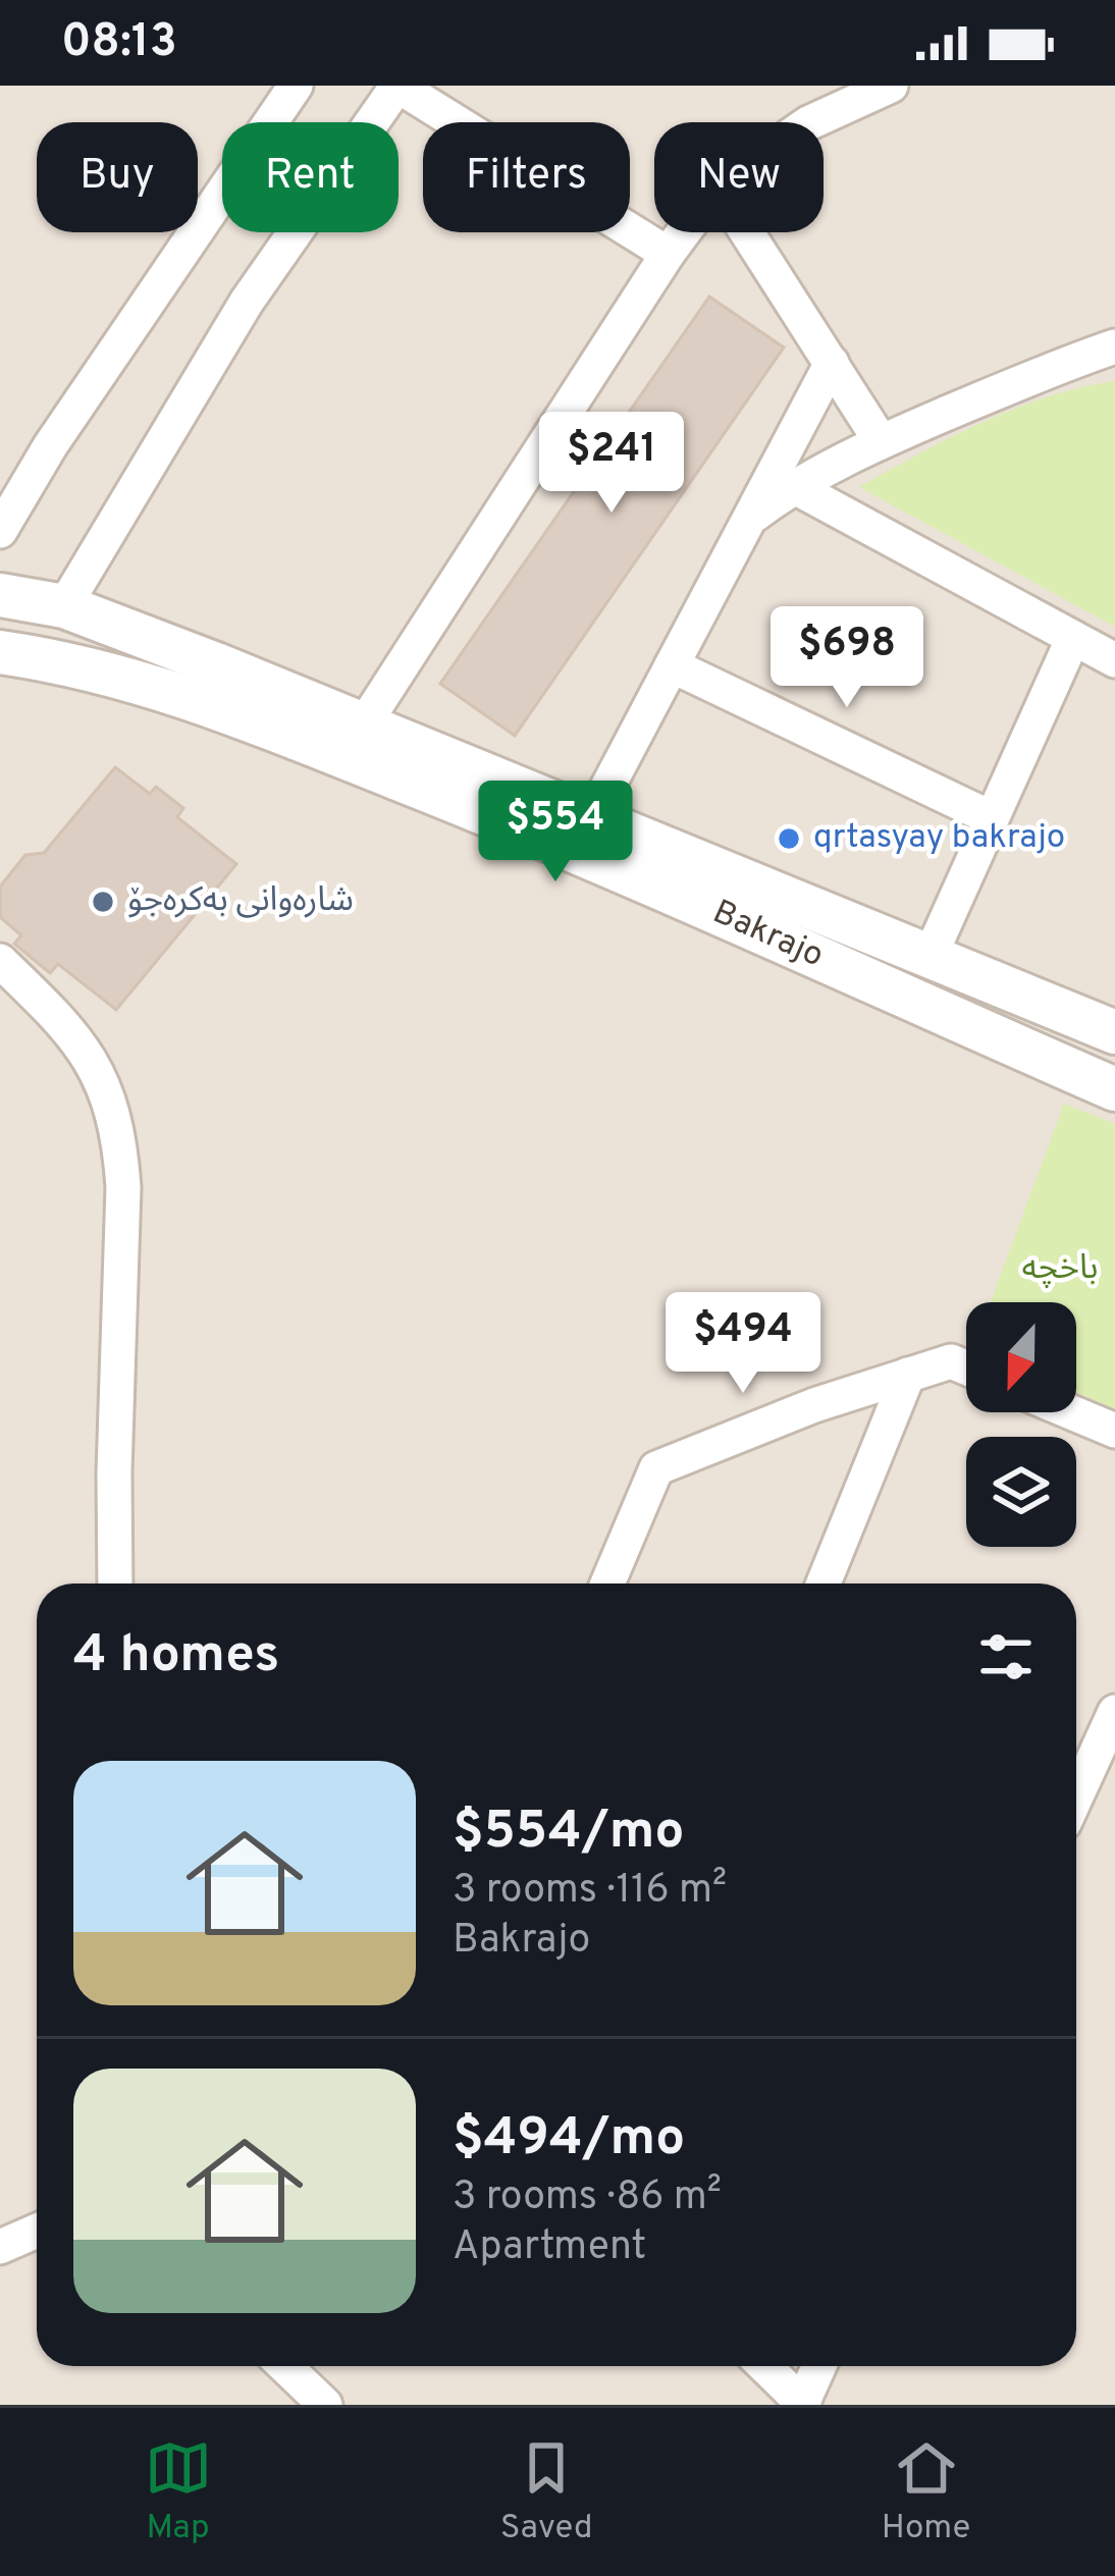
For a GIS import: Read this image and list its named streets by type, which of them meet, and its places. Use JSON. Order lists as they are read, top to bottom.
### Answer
{
  "streets": {
    "street": ["Bakrajo"]
  },
  "parks": ["باخچە"],
  "places": ["qrtasyay bakrajo", "شارەوانی بەکرەجۆ"],
  "north": "bottom",
  "page": {
    "status": "08:13",
    "chip": [
      "Buy",
      "Rent",
      "Filters",
      "New"
    ],
    "price": [
      "$241",
      "$698",
      "$554",
      "$494"
    ],
    "heading": "4 homes",
    "list": [
      {
        "name": "$554/mo",
        "note": "3 rooms · 116 m² · Bakrajo"
      },
      {
        "name": "$494/mo",
        "note": "3 rooms · 86 m² · Apartment"
      }
    ],
    "tabs": ["Map", "Saved", "Home"]
  }
}
